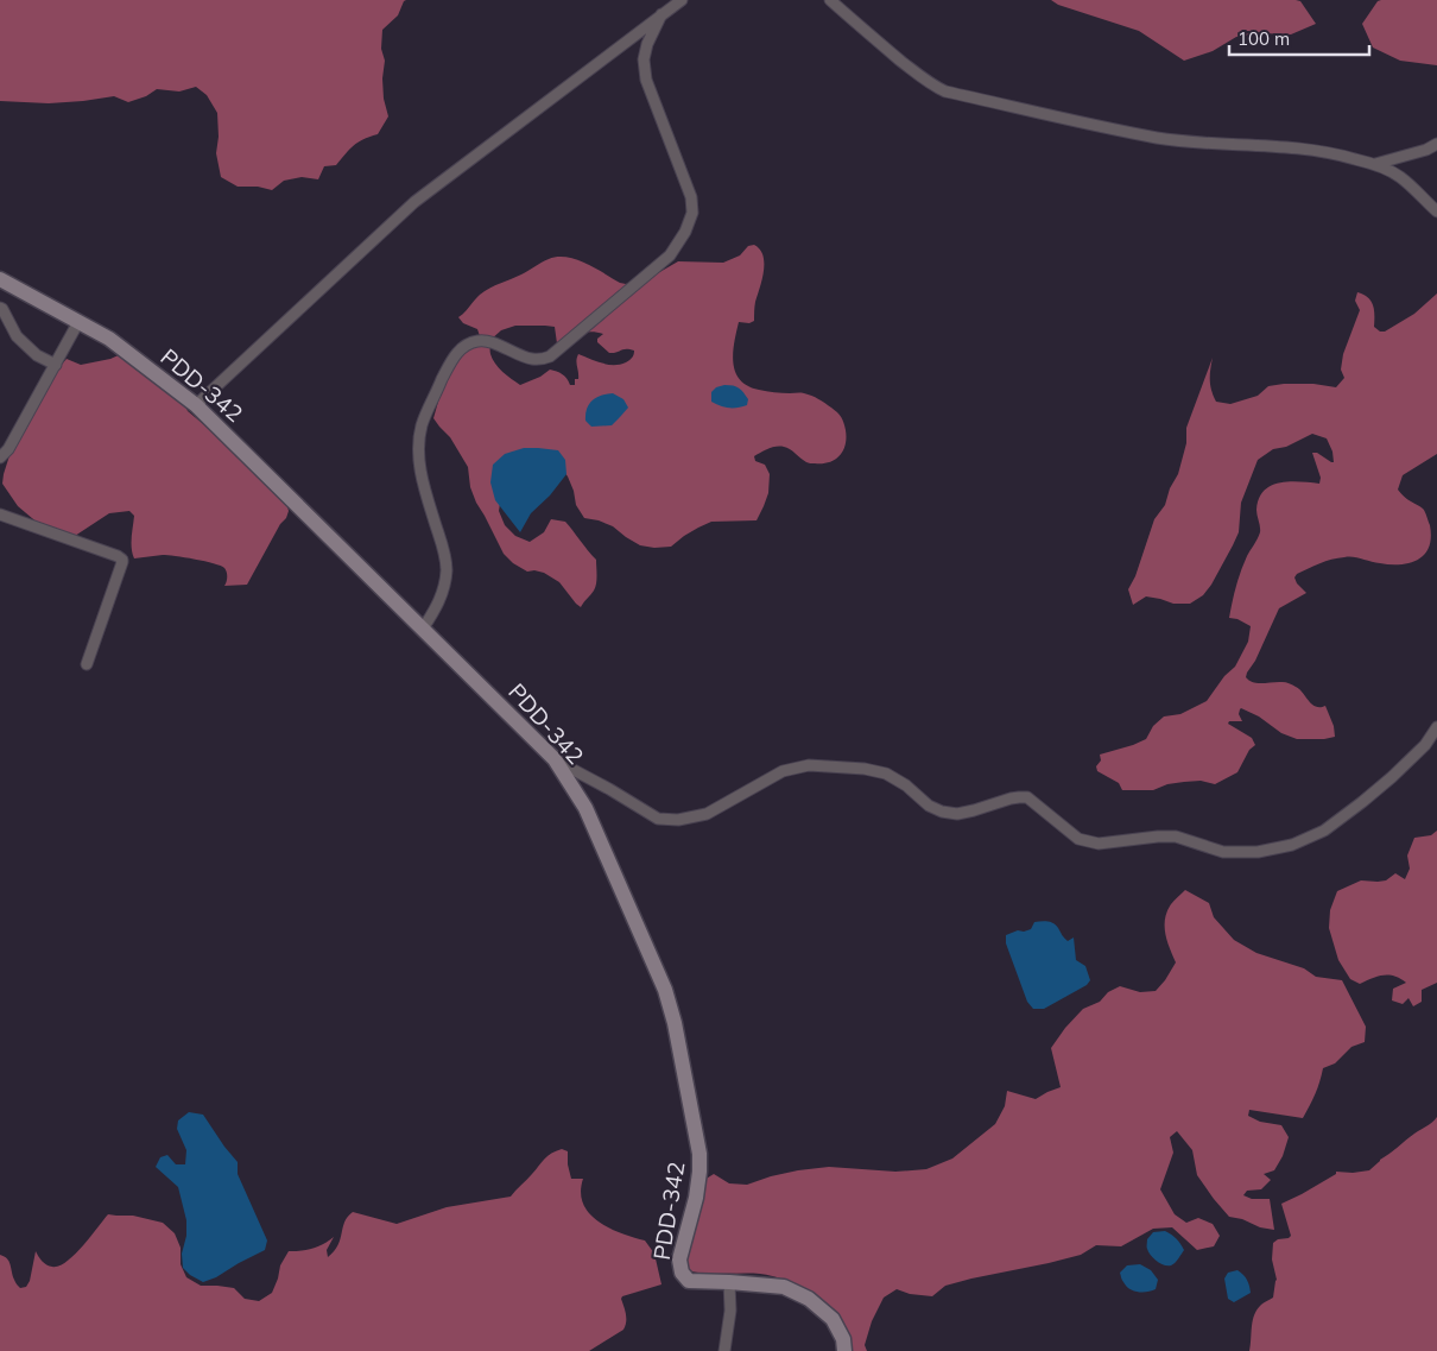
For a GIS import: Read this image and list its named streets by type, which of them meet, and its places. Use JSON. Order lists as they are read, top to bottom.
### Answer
{
  "streets": {
    "street": ["PDD-342"]
  },
  "scale_bar": "100 m"
}
